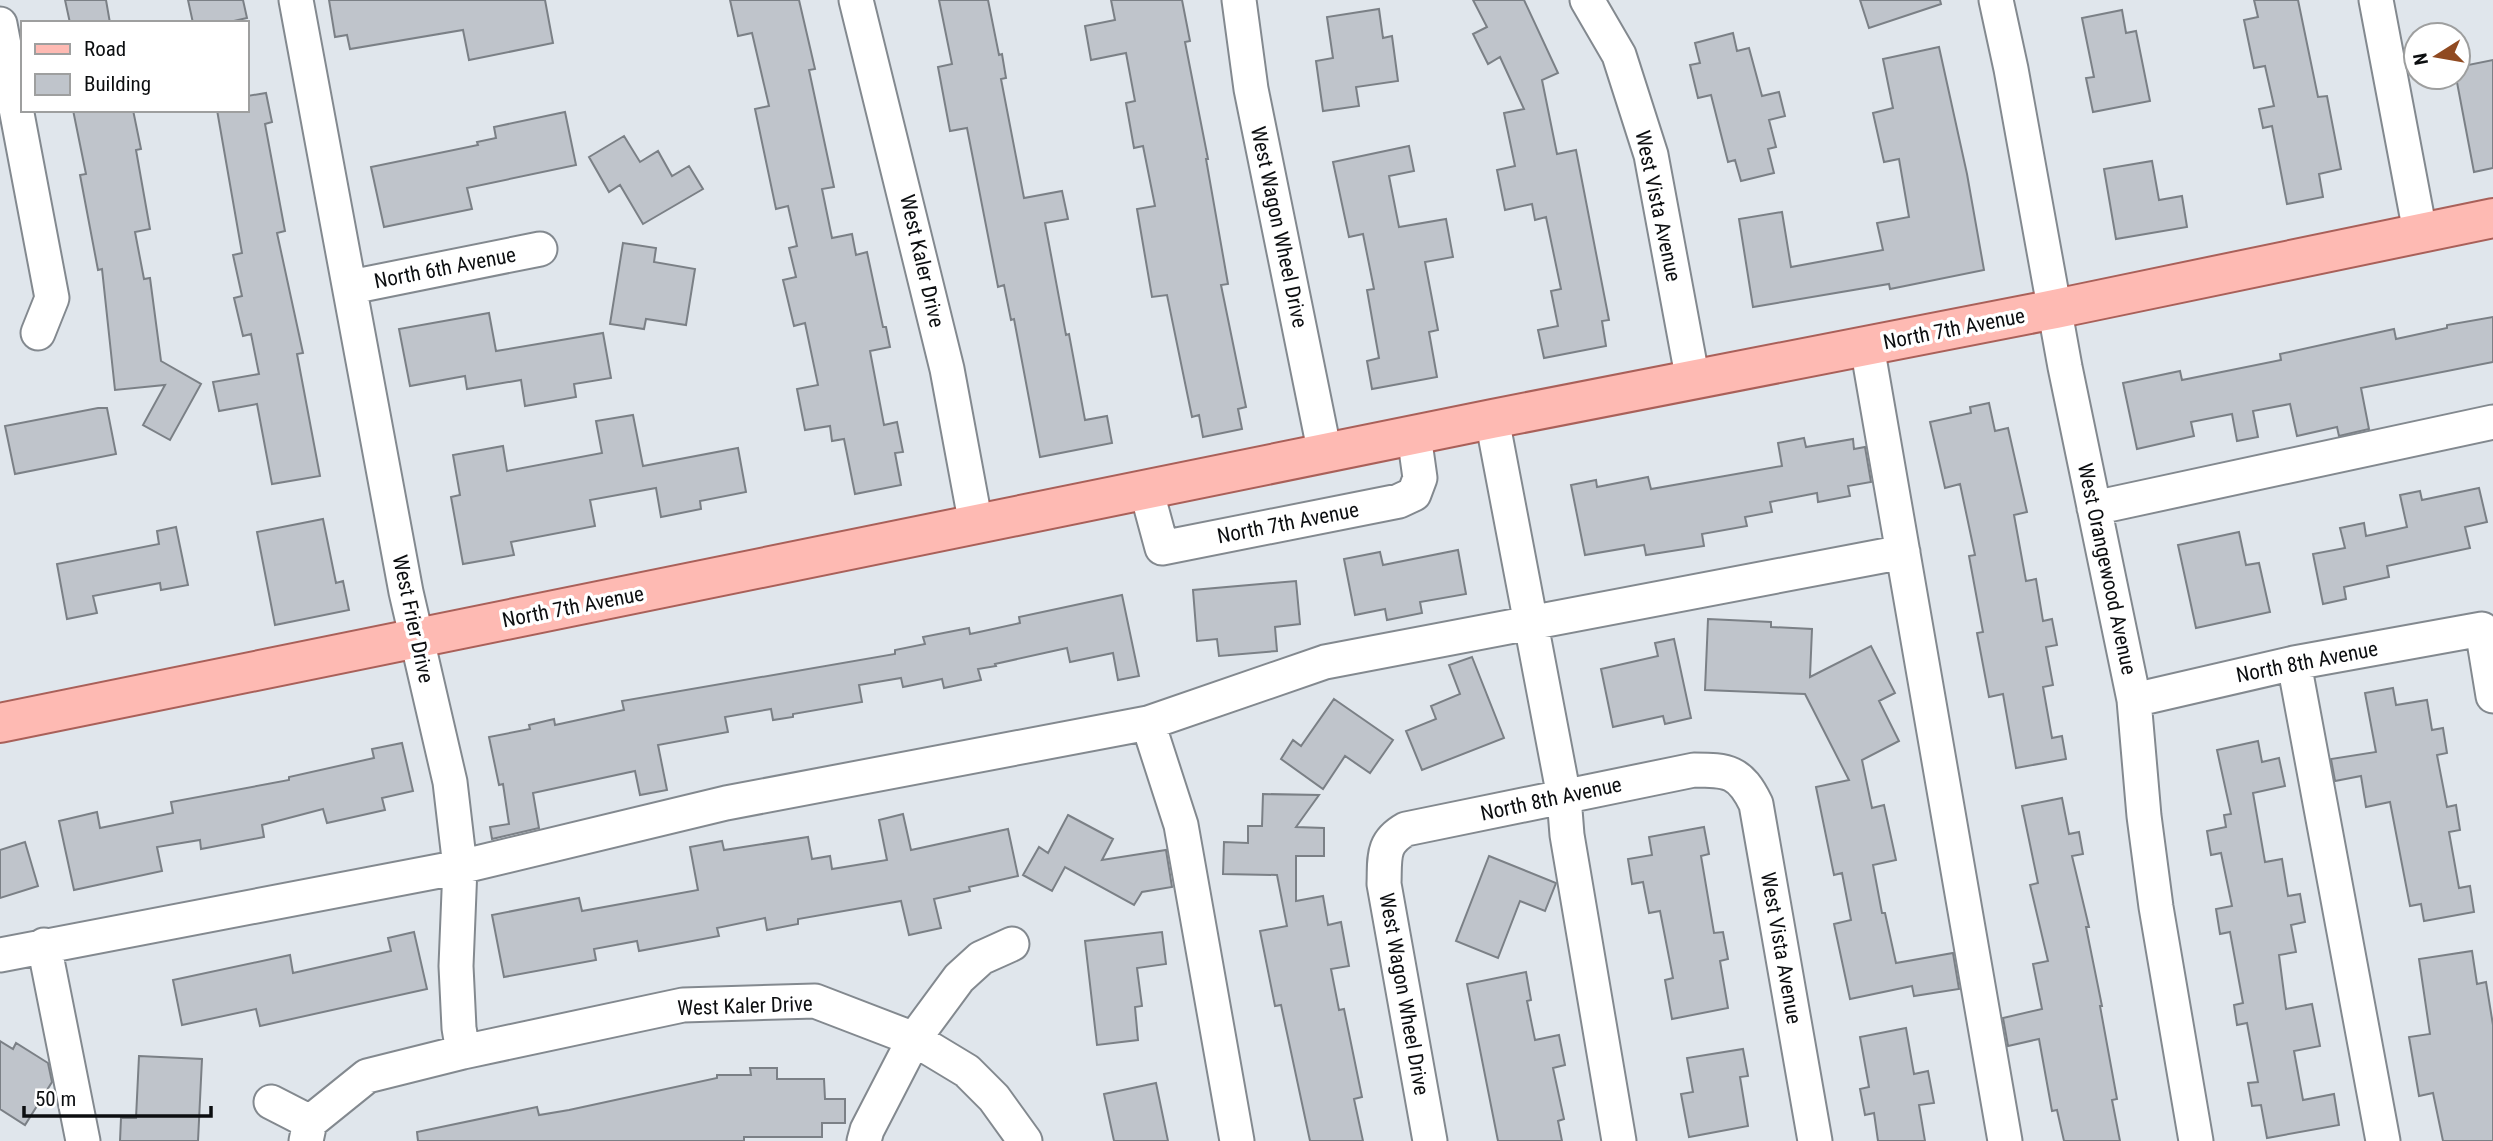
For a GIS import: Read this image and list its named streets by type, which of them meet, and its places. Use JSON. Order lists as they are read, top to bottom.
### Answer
{
  "streets": {
    "main road": ["North 7th Avenue"],
    "street": [
      "West Vista Avenue",
      "West Wagon Wheel Drive",
      "West Kaler Drive",
      "North 6th Avenue",
      "West Orangewood Avenue",
      "West Frier Drive",
      "North 8th Avenue"
    ]
  },
  "crossings": [
    ["West Vista Avenue", "North 7th Avenue"],
    ["West Vista Avenue", "North 8th Avenue"],
    ["West Wagon Wheel Drive", "North 7th Avenue"],
    ["West Wagon Wheel Drive", "North 8th Avenue"],
    ["West Kaler Drive", "North 7th Avenue"],
    ["West Kaler Drive", "West Frier Drive"],
    ["North 6th Avenue", "West Frier Drive"],
    ["North 7th Avenue", "West Orangewood Avenue"],
    ["North 7th Avenue", "West Frier Drive"],
    ["West Orangewood Avenue", "North 8th Avenue"]
  ],
  "legend": ["Road", "Building"],
  "scale_bar": "50 m",
  "north": "left"
}
